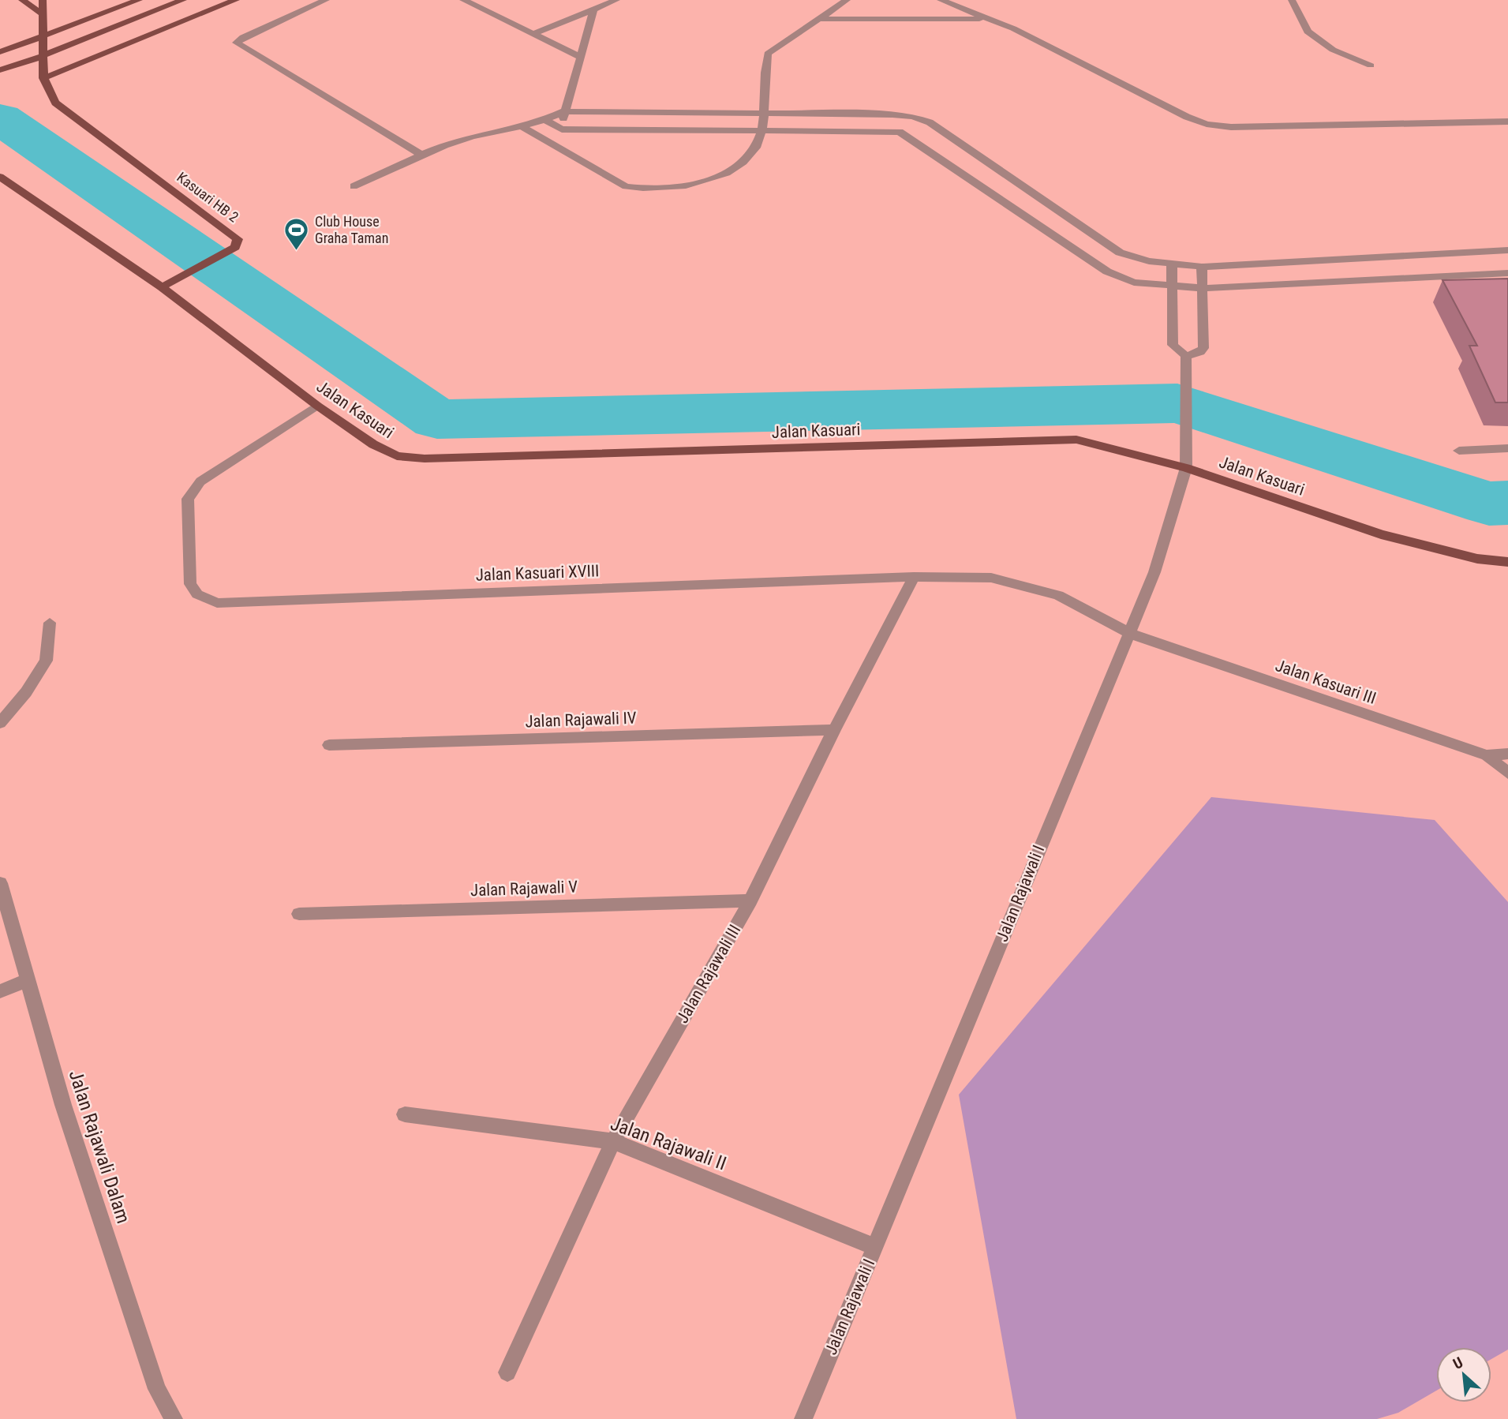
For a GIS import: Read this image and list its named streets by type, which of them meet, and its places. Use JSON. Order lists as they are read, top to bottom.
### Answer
{
  "streets": {
    "main road": ["Kasuari HB 2", "Jalan Kasuari"],
    "street": [
      "Jalan Kasuari XVIII",
      "Jalan Kasuari III",
      "Jalan Rajawali IV",
      "Jalan Rajawali V",
      "Jalan Rajawali I",
      "Jalan Rajawali III",
      "Jalan Rajawali II",
      "Jalan Rajawali Dalam"
    ]
  },
  "crossings": [
    ["Kasuari HB 2", "Jalan Kasuari"],
    ["Jalan Kasuari", "Jalan Kasuari XVIII"],
    ["Jalan Kasuari", "Jalan Rajawali I"],
    ["Jalan Kasuari XVIII", "Jalan Kasuari III"],
    ["Jalan Kasuari XVIII", "Jalan Rajawali I"],
    ["Jalan Kasuari XVIII", "Jalan Rajawali III"],
    ["Jalan Kasuari III", "Jalan Rajawali I"],
    ["Jalan Rajawali IV", "Jalan Rajawali III"],
    ["Jalan Rajawali V", "Jalan Rajawali III"],
    ["Jalan Rajawali I", "Jalan Rajawali II"],
    ["Jalan Rajawali III", "Jalan Rajawali II"]
  ],
  "places": {
    "sports": ["Club House Graha Taman"]
  },
  "north": "top left"
}
